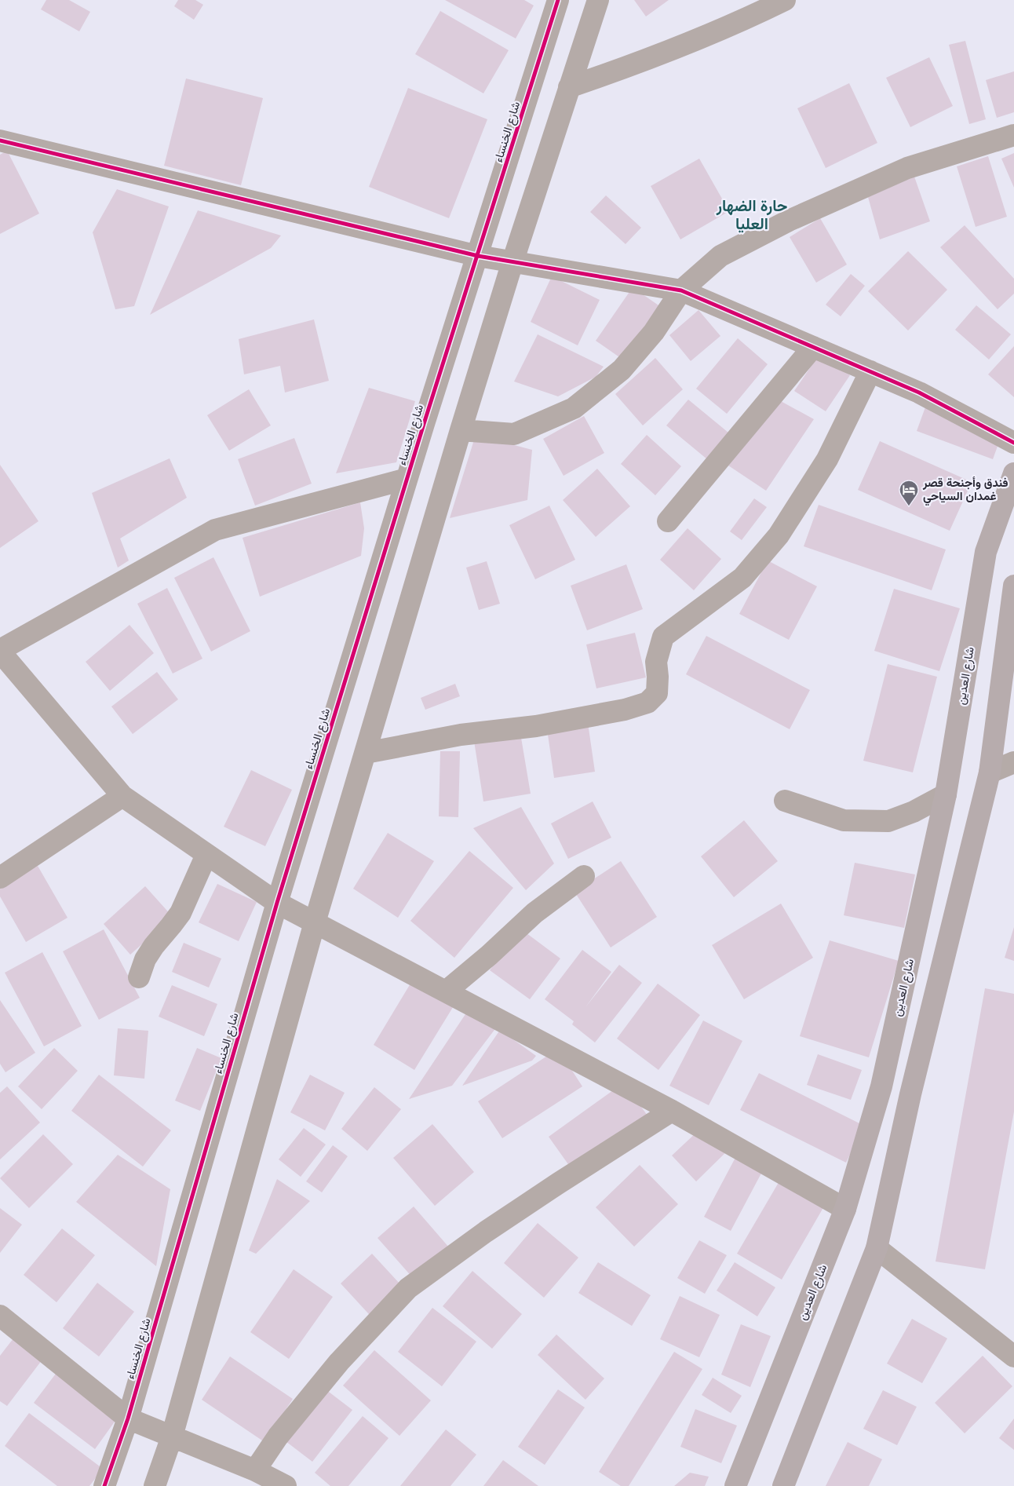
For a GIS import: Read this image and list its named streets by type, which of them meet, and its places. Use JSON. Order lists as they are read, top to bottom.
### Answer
{
  "streets": {
    "main road": ["شارع العدين"],
    "street": ["شارع الخنساء"]
  },
  "districts": ["حارة الضهار العليا"],
  "places": {
    "hotel": ["فندق وأجنحة قصر غمدان السياحي"]
  }
}
